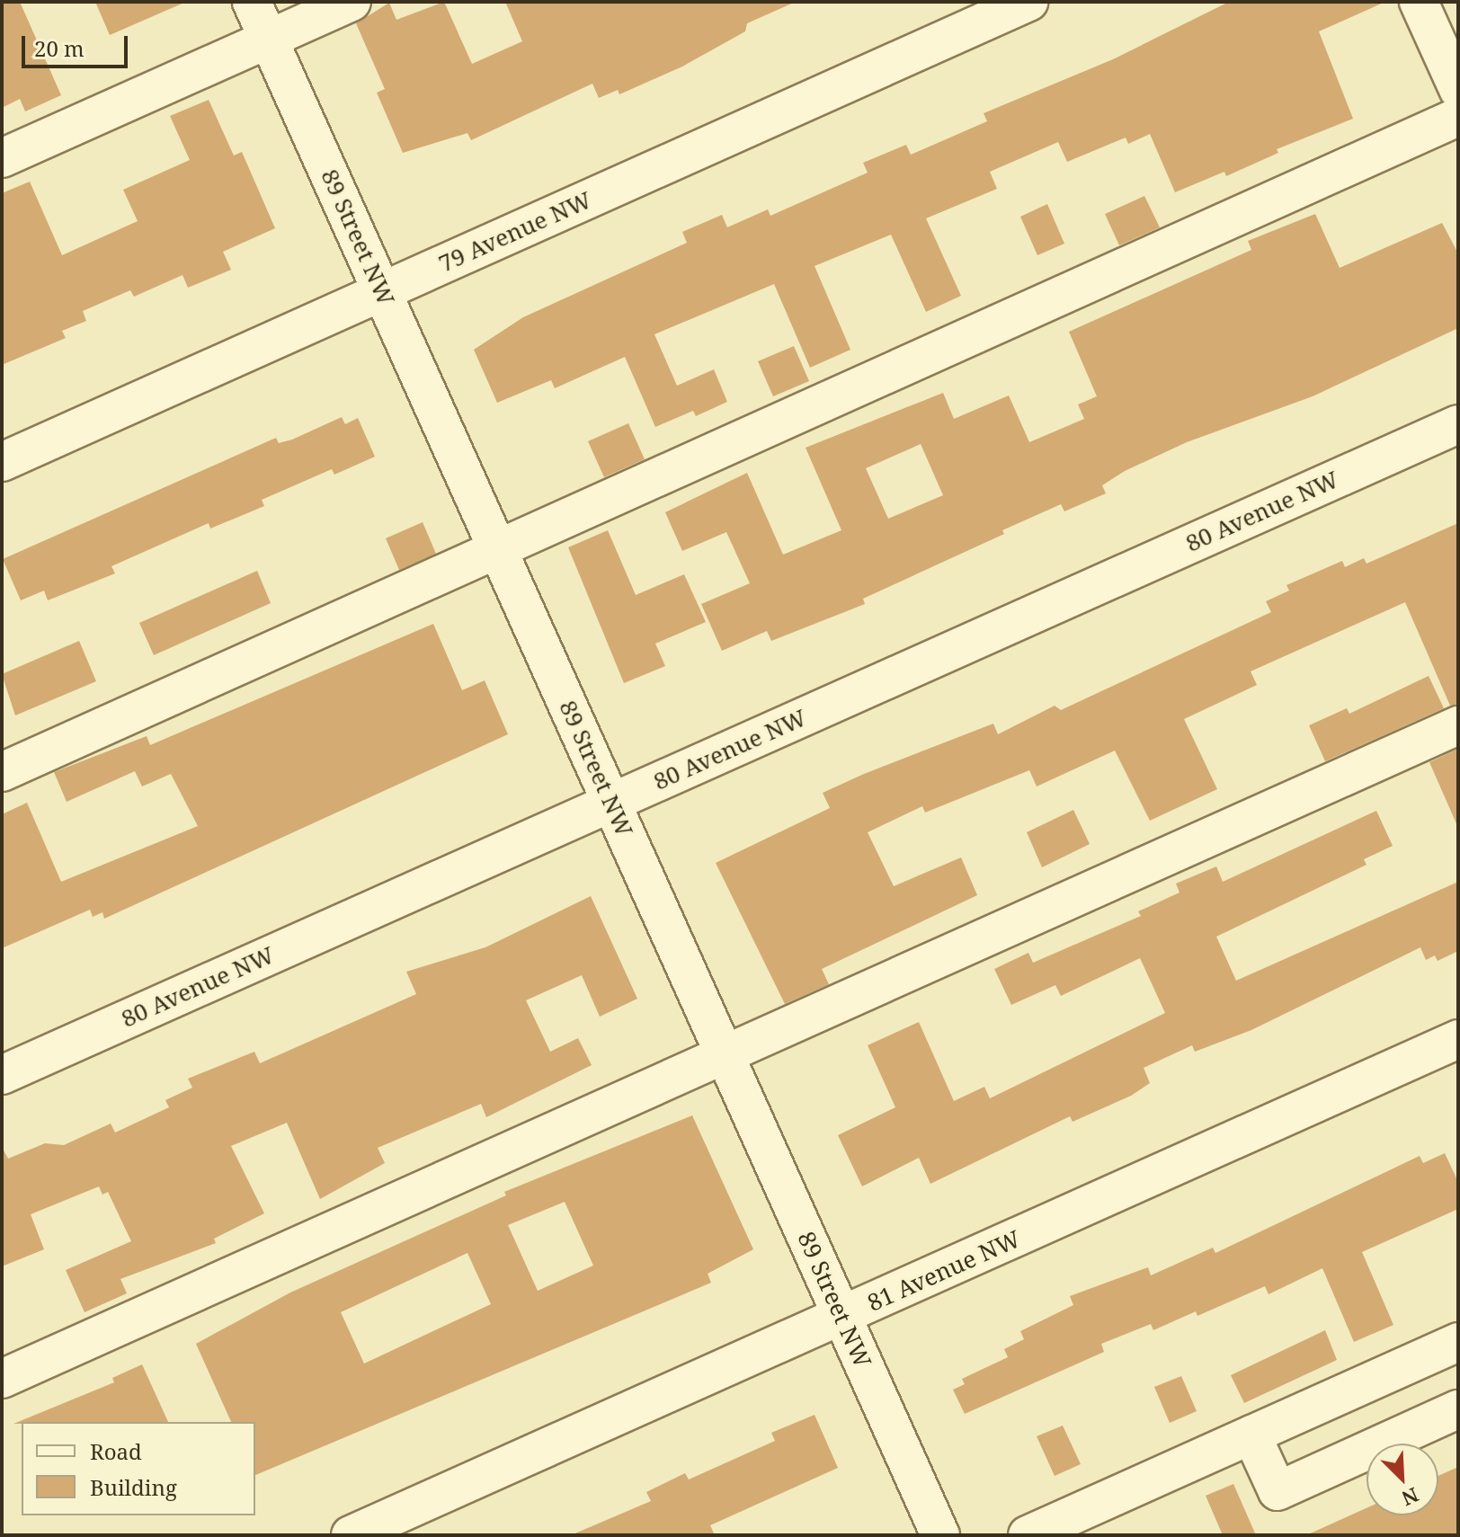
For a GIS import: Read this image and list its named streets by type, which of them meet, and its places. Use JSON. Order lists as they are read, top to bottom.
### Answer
{
  "streets": {
    "street": [
      "79 Avenue NW",
      "89 Street NW",
      "80 Avenue NW",
      "81 Avenue NW"
    ]
  },
  "crossings": [
    ["79 Avenue NW", "89 Street NW"],
    ["89 Street NW", "80 Avenue NW"],
    ["89 Street NW", "81 Avenue NW"]
  ],
  "legend": ["Road", "Building"],
  "scale_bar": "20 m",
  "north": "bottom right"
}
